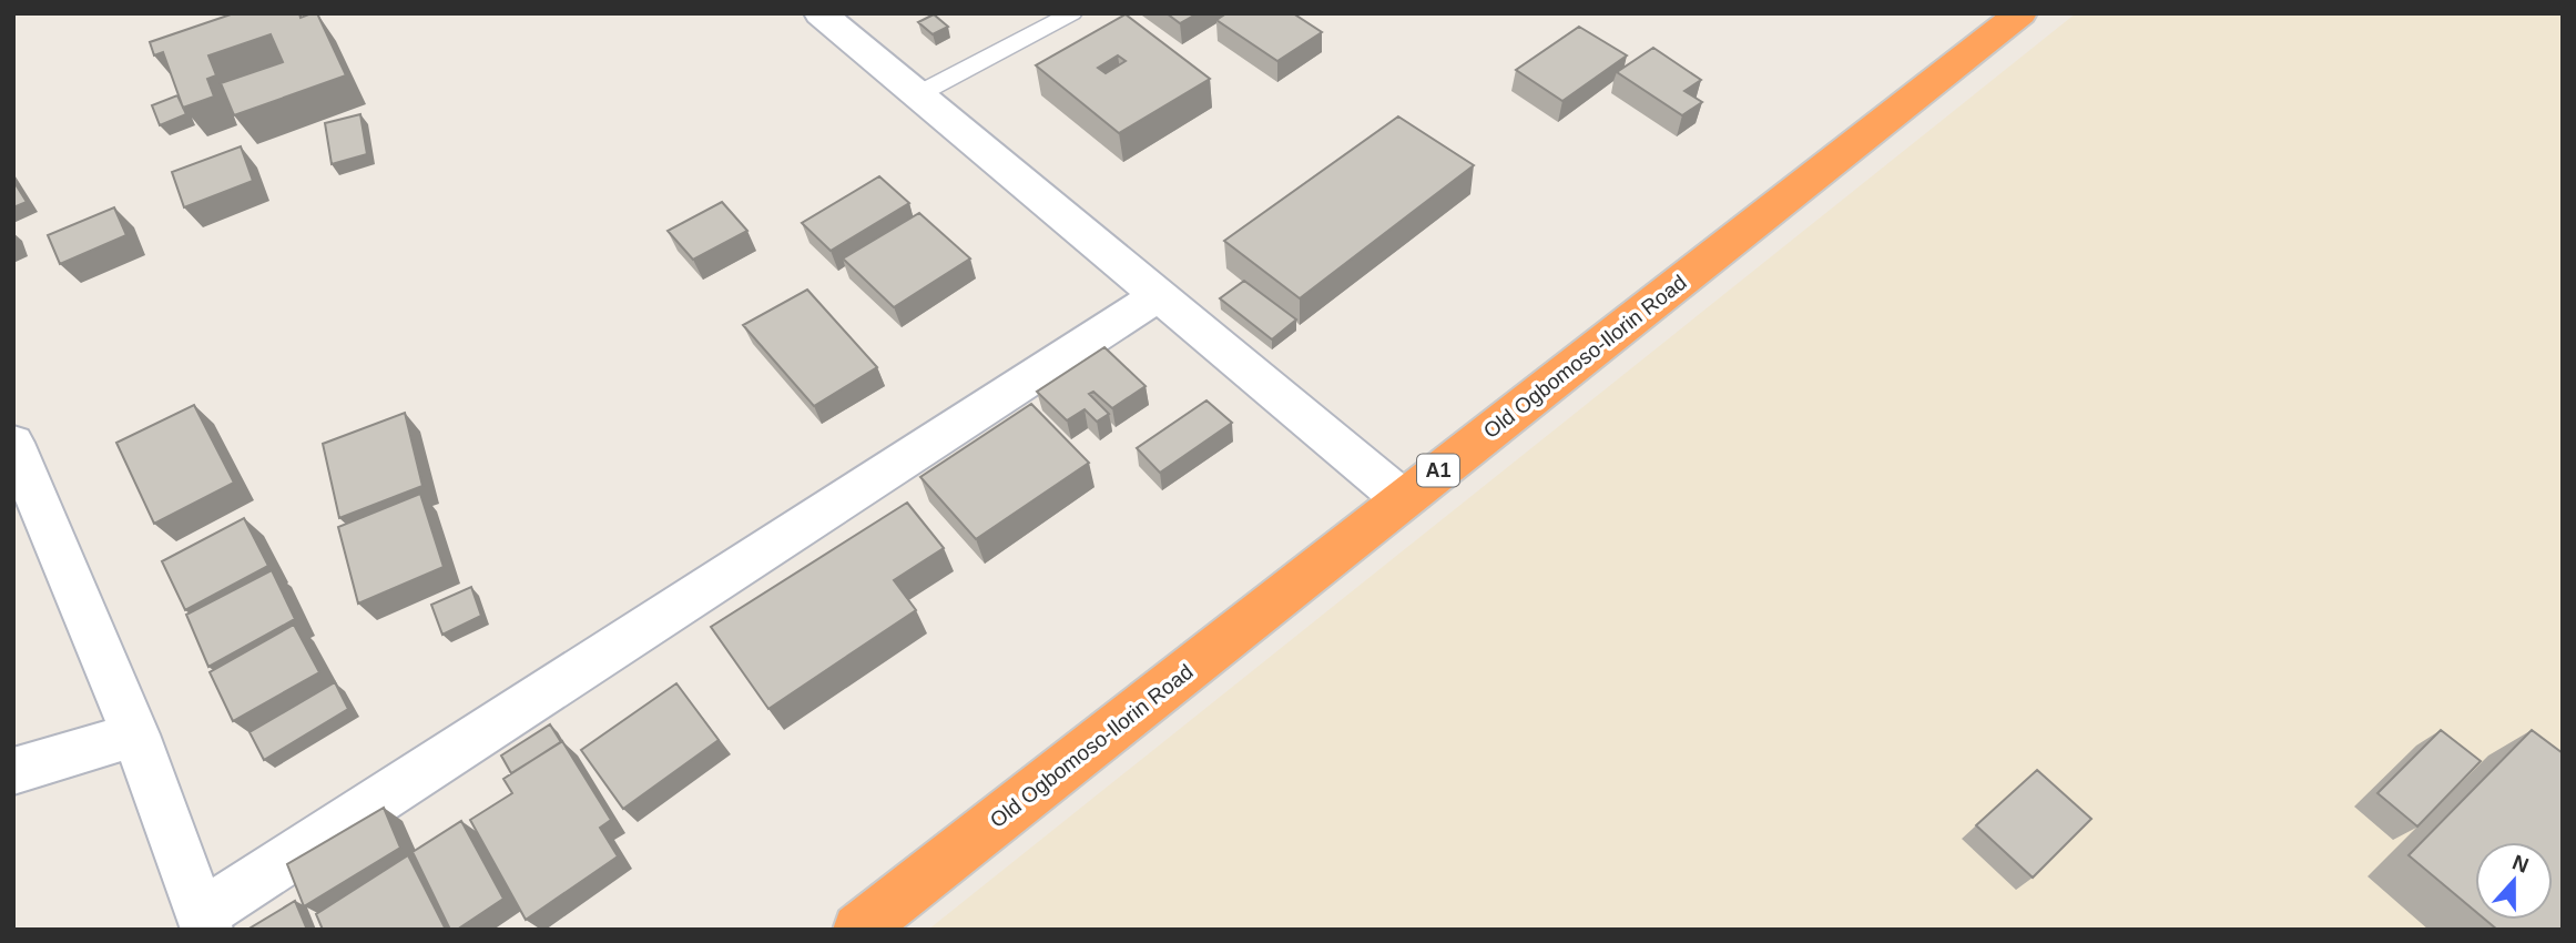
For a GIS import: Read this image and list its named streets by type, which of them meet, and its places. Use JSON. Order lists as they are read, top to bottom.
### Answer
{
  "streets": {
    "highway": ["Old Ogbomoso-Ilorin Road", "A1"]
  },
  "north": "top"
}
